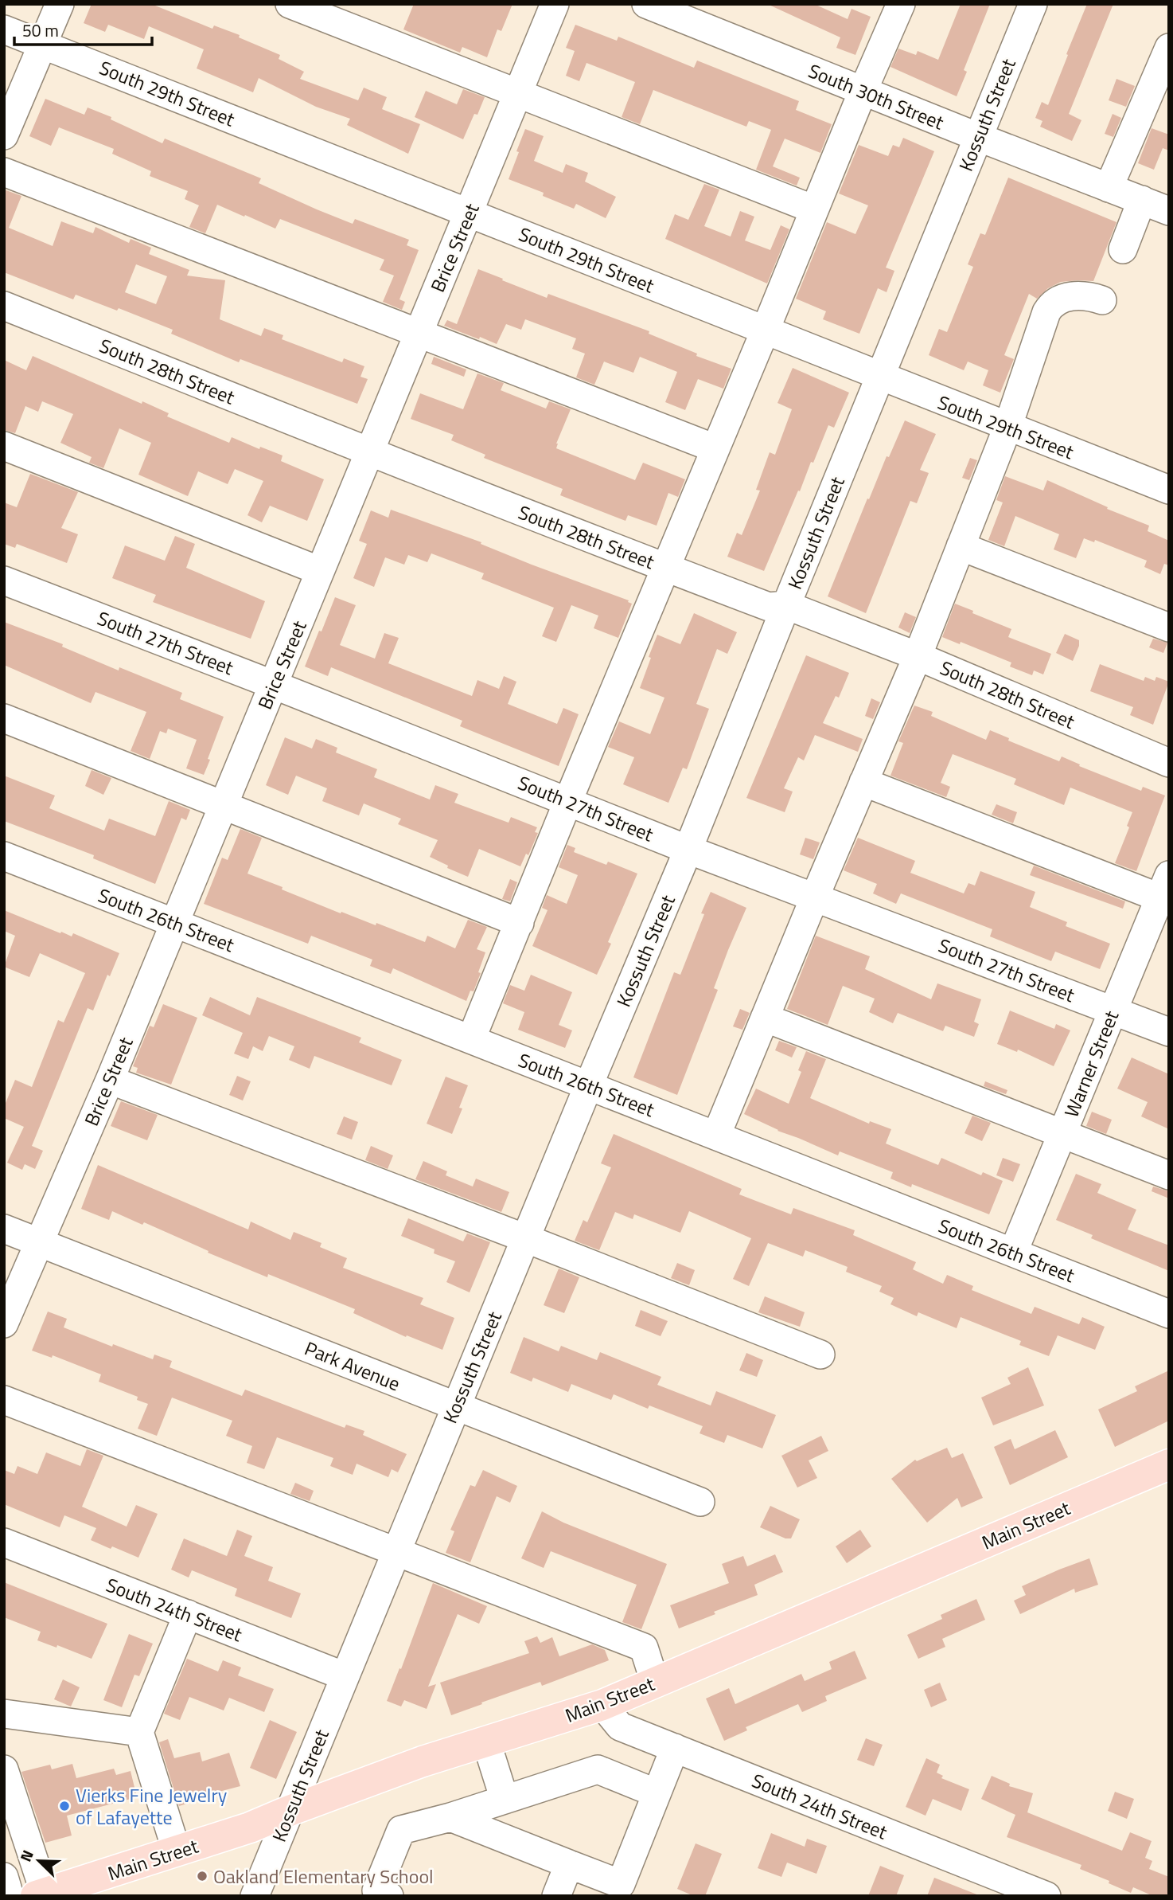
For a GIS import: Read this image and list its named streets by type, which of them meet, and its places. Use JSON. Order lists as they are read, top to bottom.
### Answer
{
  "streets": {
    "main road": ["Main Street"],
    "street": [
      "South 29th Street",
      "South 30th Street",
      "Kossuth Street",
      "Brice Street",
      "South 28th Street",
      "South 27th Street",
      "South 26th Street",
      "Warner Street",
      "Park Avenue",
      "South 24th Street"
    ]
  },
  "crossings": [
    ["South 29th Street", "Kossuth Street"],
    ["South 29th Street", "Brice Street"],
    ["South 30th Street", "Kossuth Street"],
    ["Kossuth Street", "South 28th Street"],
    ["Kossuth Street", "South 27th Street"],
    ["Kossuth Street", "South 26th Street"],
    ["Kossuth Street", "Park Avenue"],
    ["Kossuth Street", "Main Street"],
    ["Kossuth Street", "South 24th Street"],
    ["Brice Street", "South 28th Street"],
    ["Brice Street", "South 27th Street"],
    ["Brice Street", "South 26th Street"],
    ["Brice Street", "Park Avenue"],
    ["South 27th Street", "Warner Street"],
    ["South 26th Street", "Warner Street"],
    ["Main Street", "South 24th Street"]
  ],
  "places": ["Vierks Fine Jewelry of Lafayette", "Oakland Elementary School"],
  "scale_bar": "50 m",
  "north": "top left"
}
